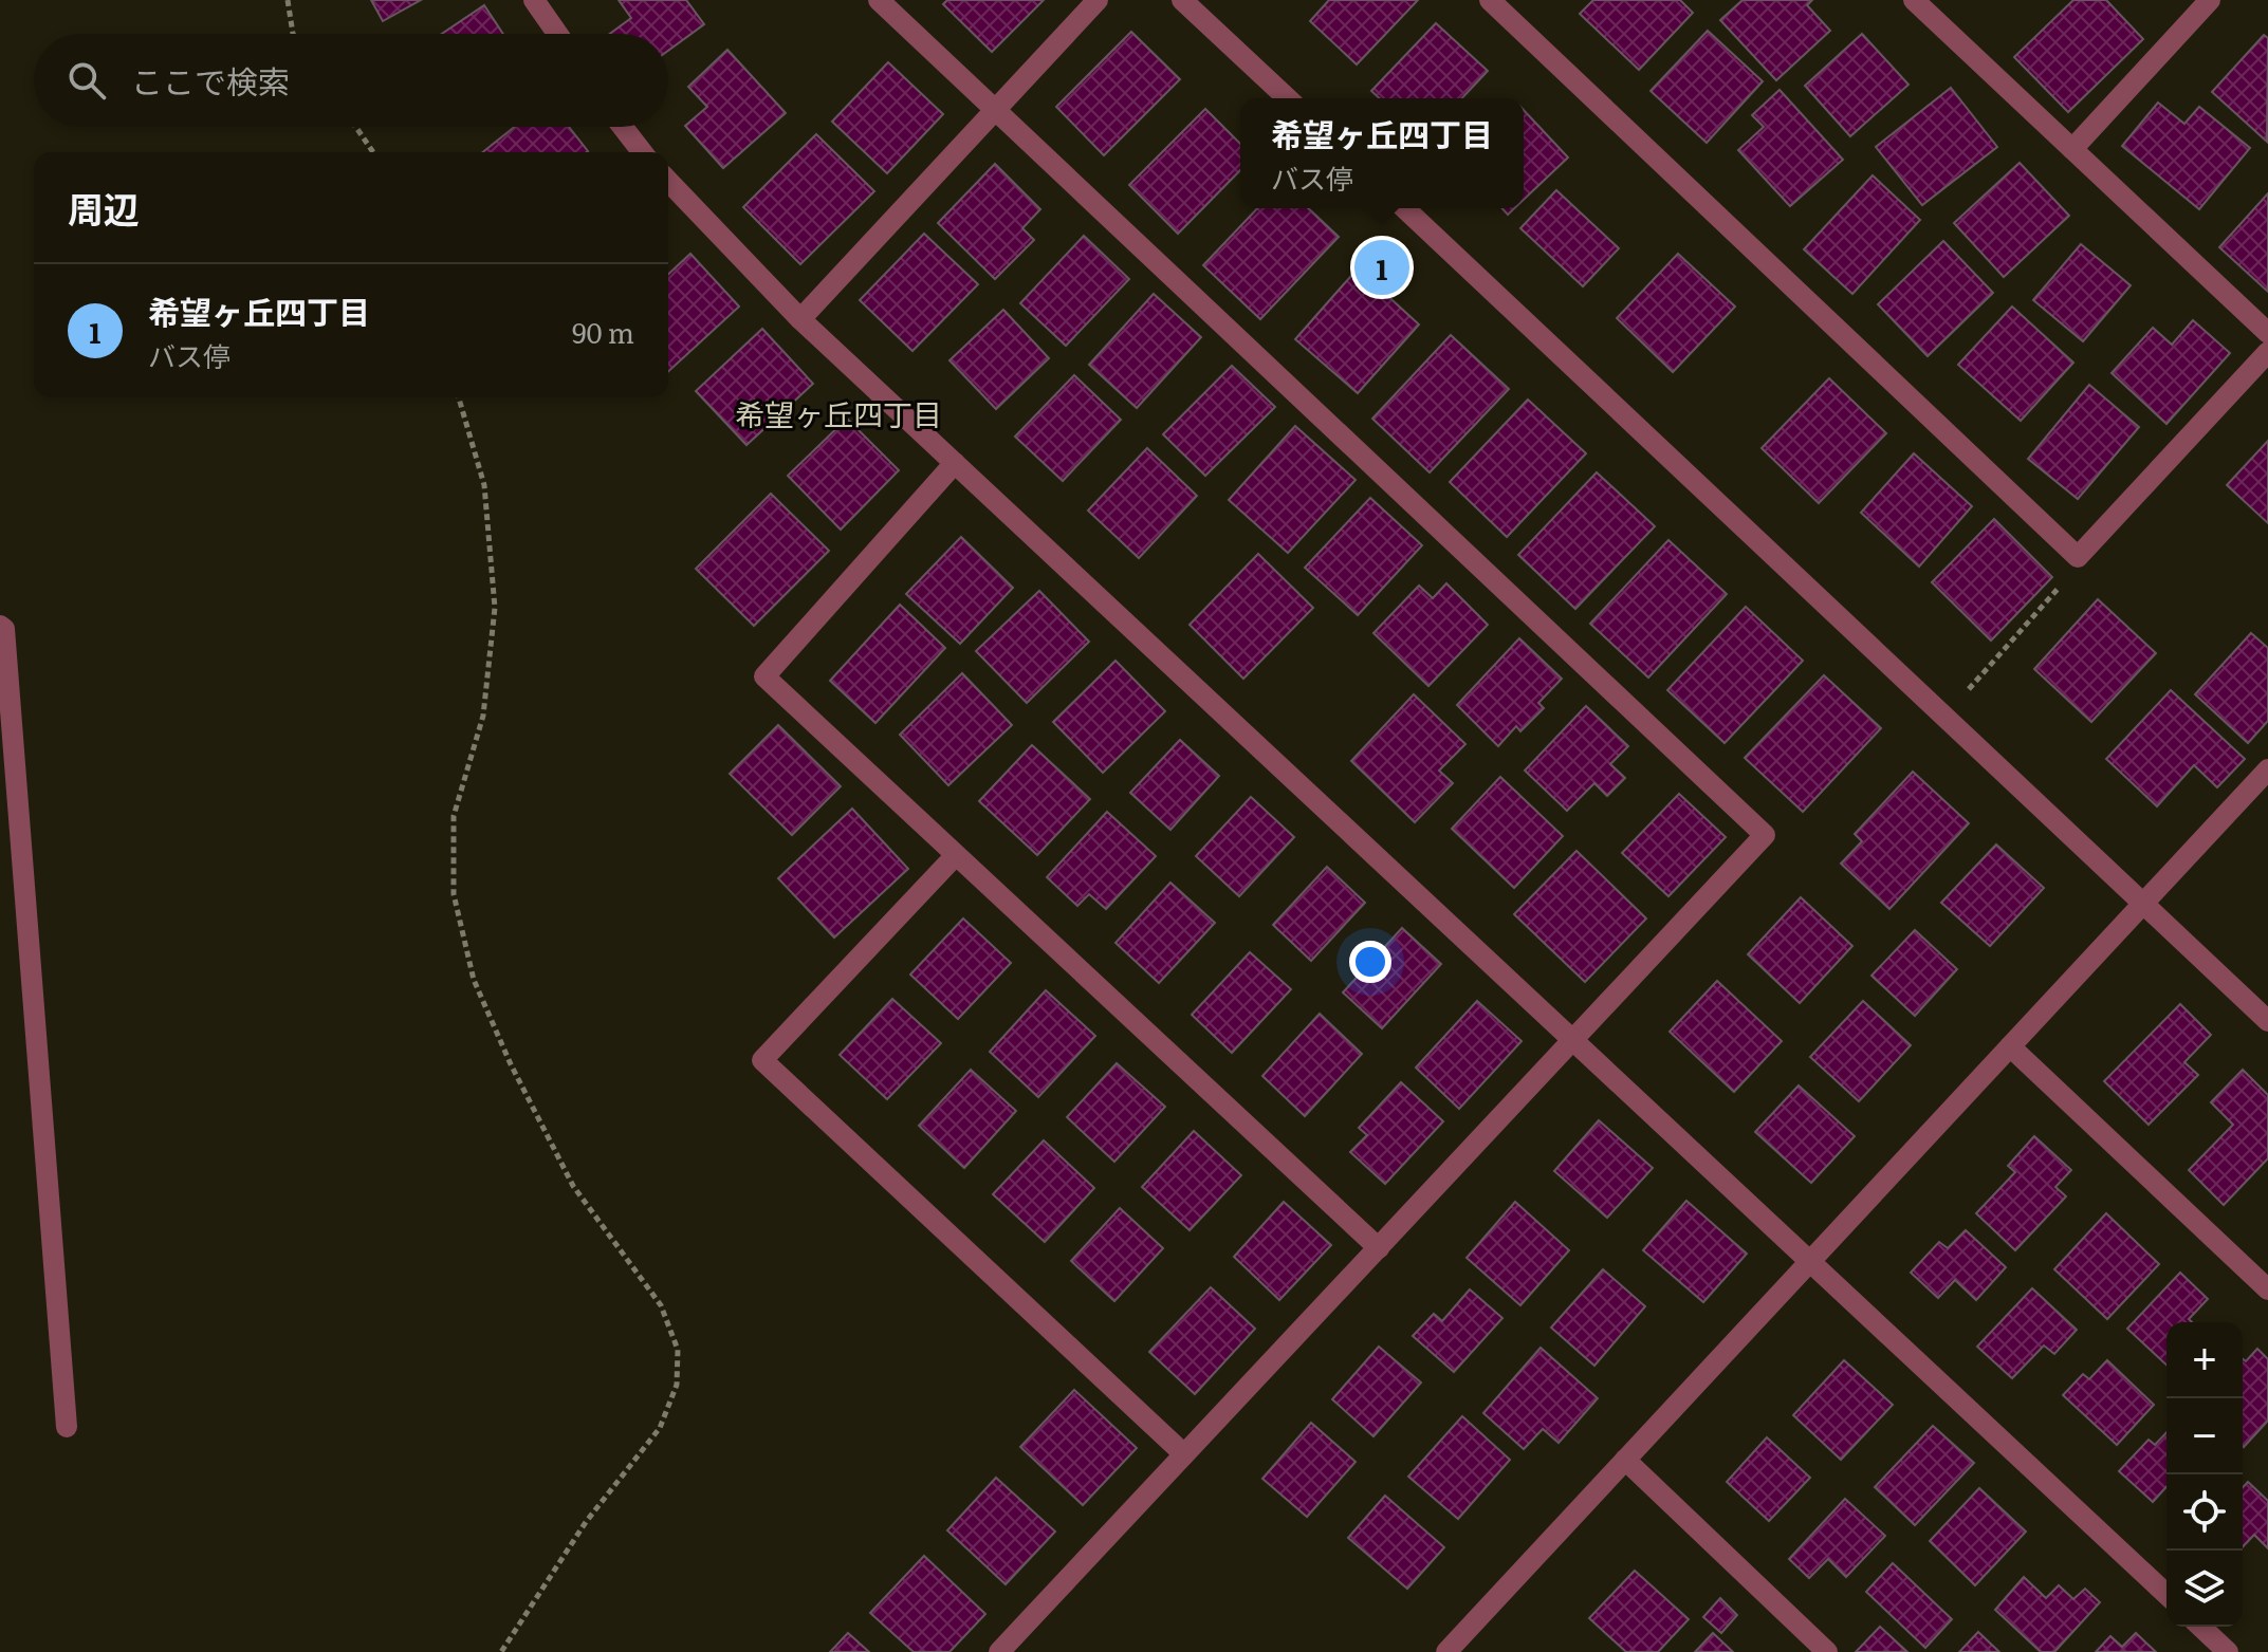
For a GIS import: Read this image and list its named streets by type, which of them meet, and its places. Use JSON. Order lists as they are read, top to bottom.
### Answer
{
  "districts": ["希望ヶ丘四丁目"],
  "page": {
    "search": "ここで検索",
    "popup": ["希望ヶ丘四丁目", "バス停"],
    "heading": "周辺",
    "pins": "1",
    "list": [
      {
        "mark": "1",
        "name": "希望ヶ丘四丁目",
        "note": "バス停",
        "value": "90 m"
      }
    ],
    "map_buttons": ["+", "−"]
  }
}
